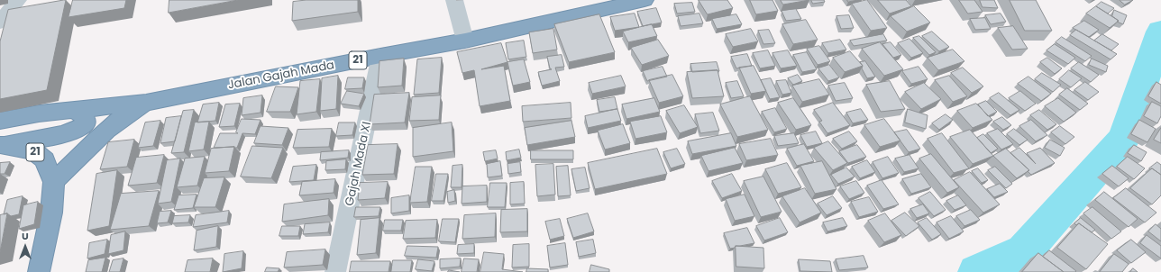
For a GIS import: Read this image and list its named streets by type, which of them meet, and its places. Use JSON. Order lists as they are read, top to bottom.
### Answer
{
  "streets": {
    "highway": ["21", "Jalan Gajah Mada"],
    "street": ["Gajah Mada XI"]
  },
  "crossings": [
    ["21", "Jalan Gajah Mada"],
    ["Jalan Gajah Mada", "Gajah Mada XI"]
  ],
  "north": "top"
}
